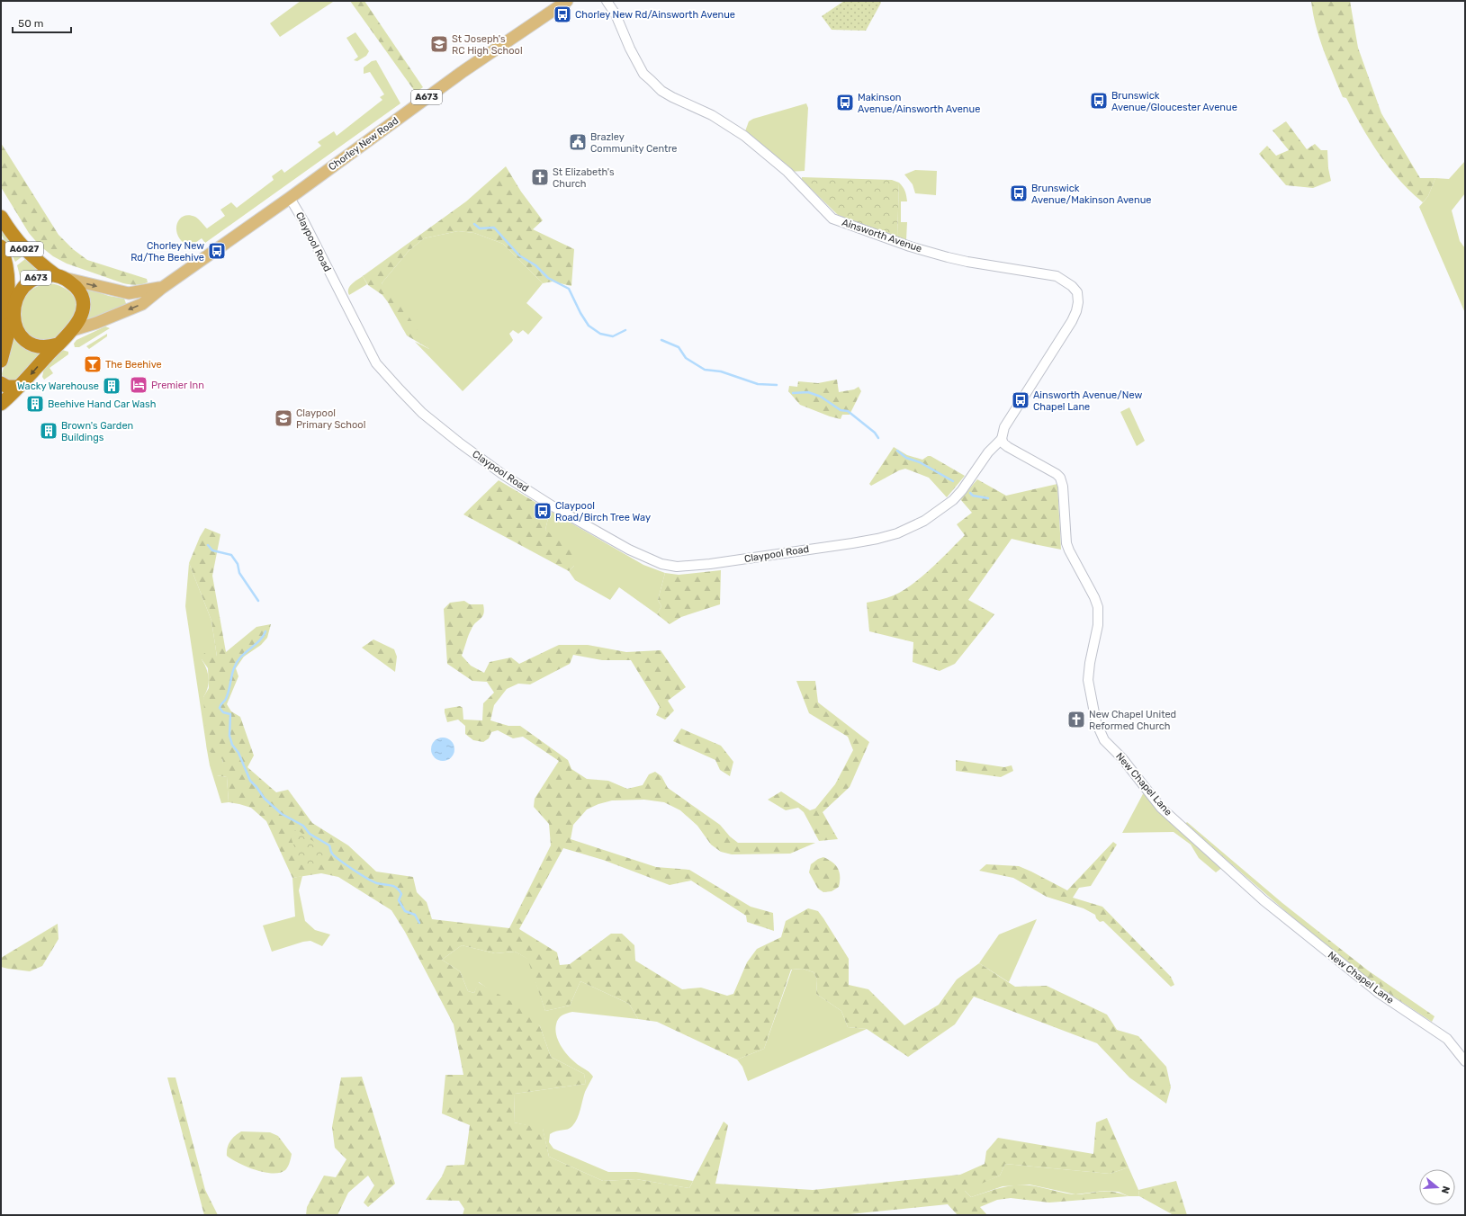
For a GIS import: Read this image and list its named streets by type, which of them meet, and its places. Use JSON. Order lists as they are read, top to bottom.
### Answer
{
  "streets": {
    "highway": ["A673", "A6027"],
    "main road": ["Chorley New Road"],
    "street": ["Ainsworth Avenue", "Claypool Road", "New Chapel Lane"]
  },
  "crossings": [
    ["A673", "Chorley New Road"],
    ["A673", "A6027"],
    ["Chorley New Road", "Claypool Road"],
    ["Chorley New Road", "A6027"],
    ["Ainsworth Avenue", "Claypool Road"],
    ["Ainsworth Avenue", "New Chapel Lane"],
    ["Claypool Road", "New Chapel Lane"]
  ],
  "places": {
    "bus stop": [
      "Chorley New Rd/Ainsworth Avenue",
      "Brunswick Avenue/Gloucester Avenue",
      "Makinson Avenue/Ainsworth Avenue",
      "Brunswick Avenue/Makinson Avenue",
      "Chorley New Rd/The Beehive",
      "Ainsworth Avenue/New Chapel Lane",
      "Claypool Road/Birch Tree Way"
    ],
    "school or university": ["St Joseph's RC High School", "Claypool Primary School"],
    "public building": ["Brazley Community Centre"],
    "church": ["St Elizabeth's Church", "New Chapel United Reformed Church"],
    "bar": ["The Beehive"],
    "hotel": ["Premier Inn"],
    "building": ["Wacky Warehouse", "Beehive Hand Car Wash", "Brown's Garden Buildings"]
  },
  "scale_bar": "50 m",
  "north": "right"
}
